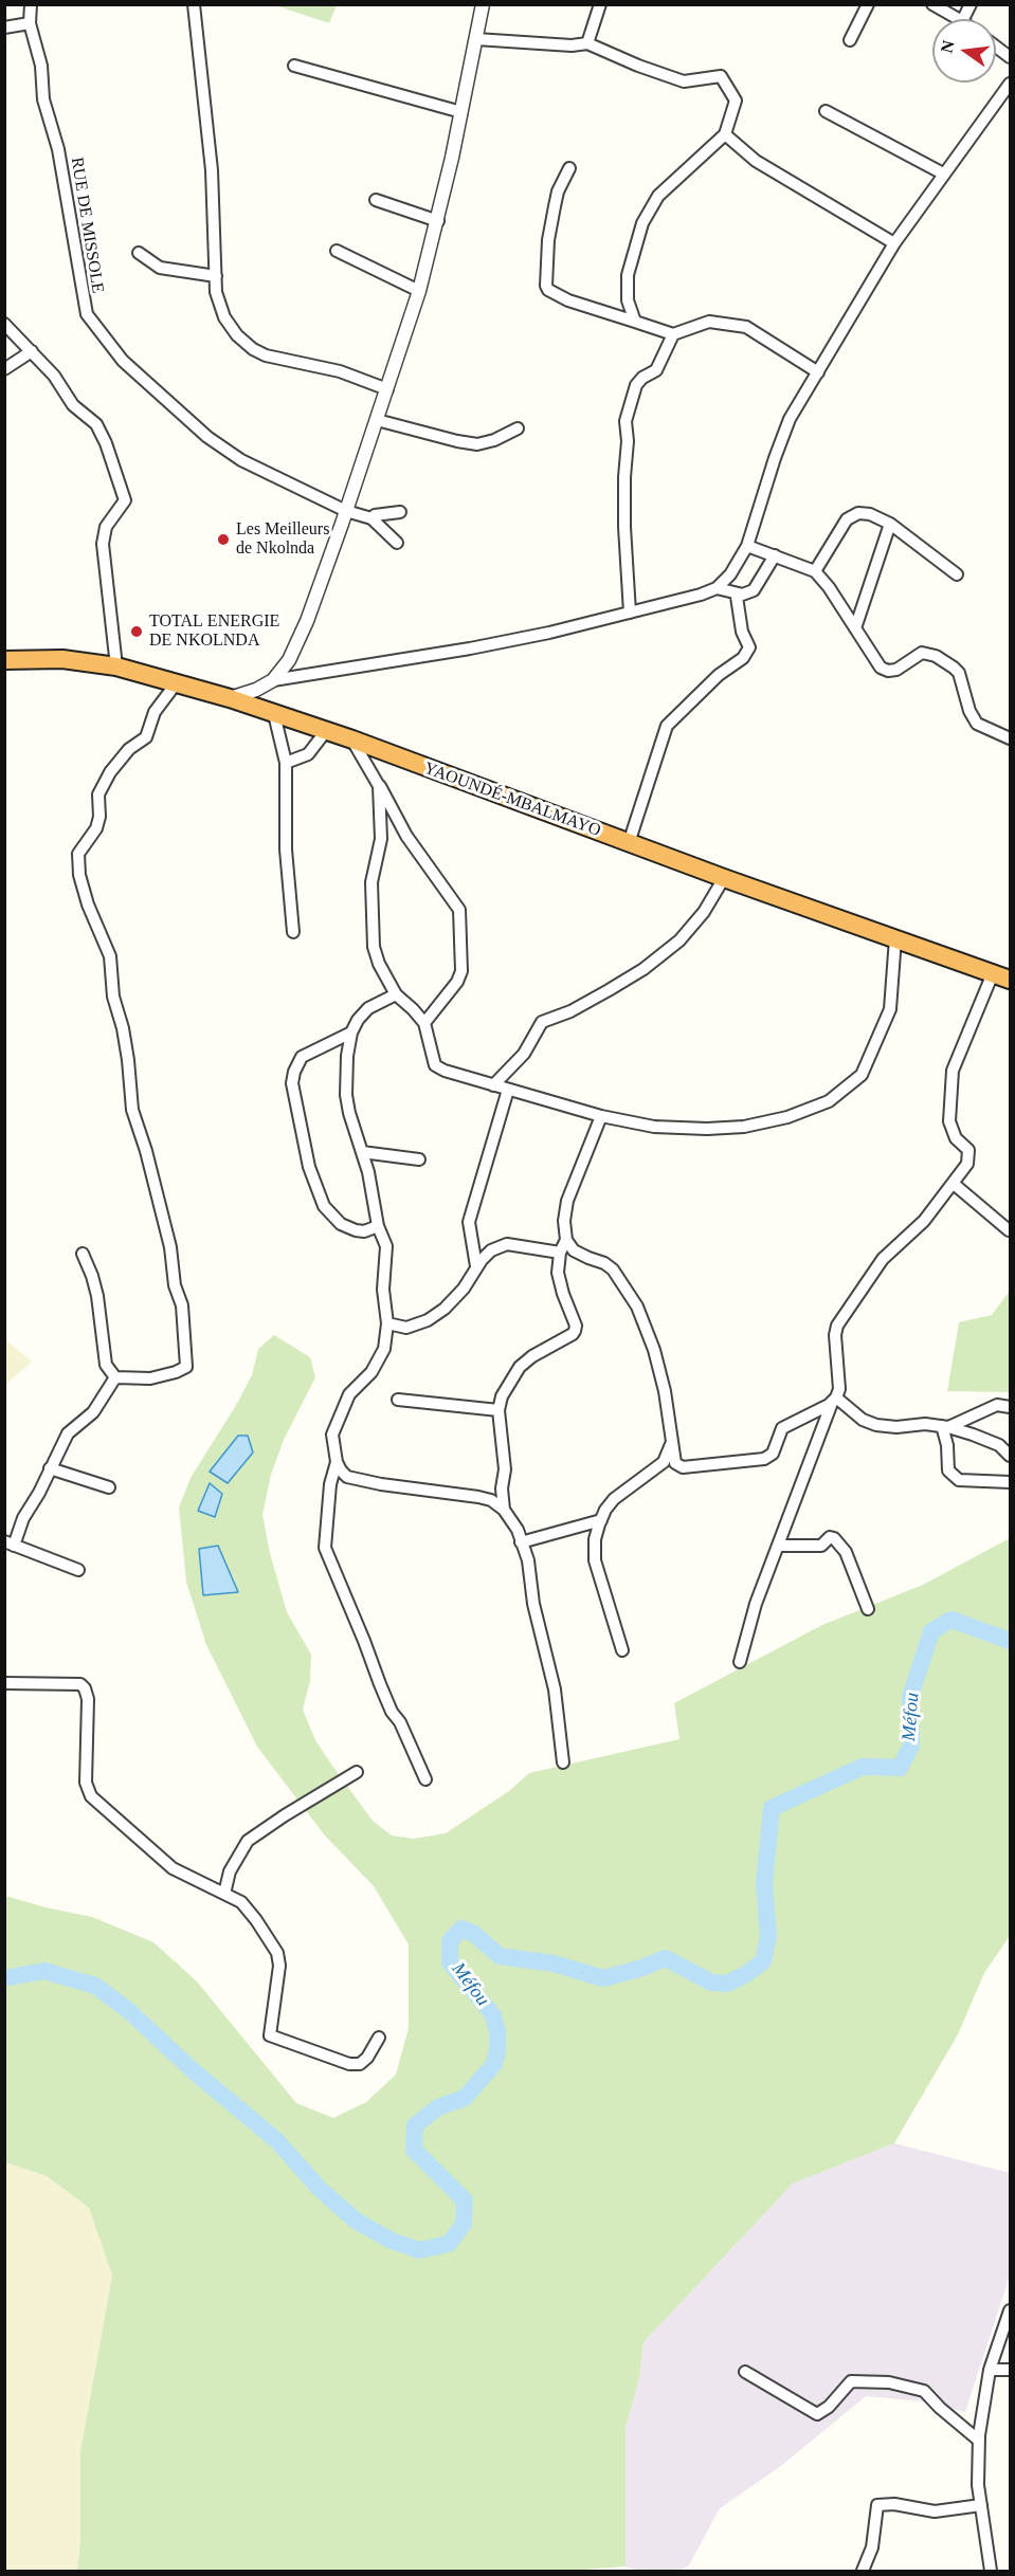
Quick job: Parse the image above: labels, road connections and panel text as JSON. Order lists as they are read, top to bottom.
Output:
{
  "streets": {
    "highway": ["YAOUNDÉ-MBALMAYO"],
    "street": ["RUE DE MISSOLE"]
  },
  "water": ["Méfou"],
  "places": ["Les Meilleurs de Nkolnda", "TOTAL ENERGIE DE NKOLNDA"],
  "north": "left"
}
